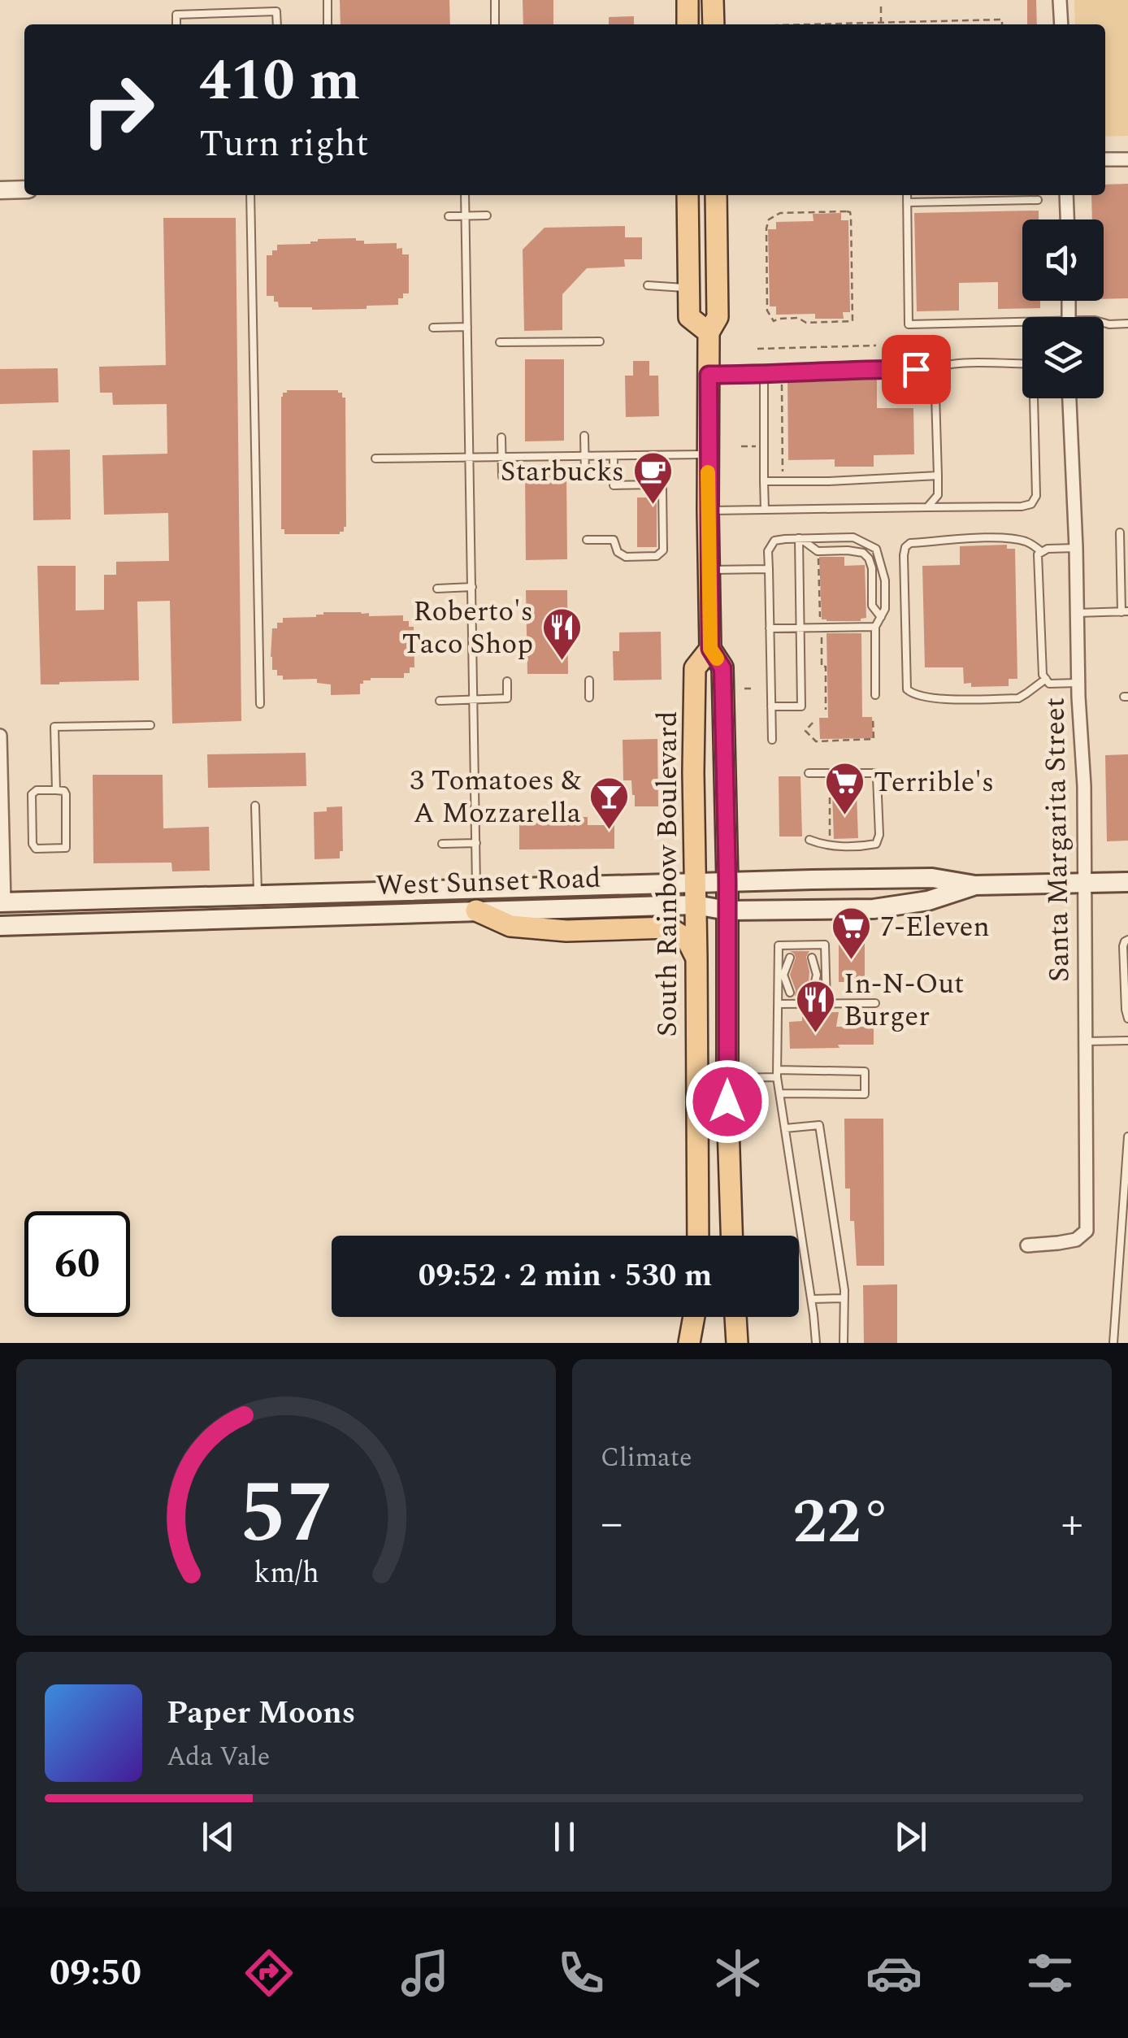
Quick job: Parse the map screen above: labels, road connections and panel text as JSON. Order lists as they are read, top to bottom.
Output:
{
  "streets": {
    "main road": ["South Rainbow Boulevard", "West Sunset Road"],
    "street": ["Santa Margarita Street"]
  },
  "crossings": [
    ["Santa Margarita Street", "West Sunset Road"],
    ["South Rainbow Boulevard", "West Sunset Road"]
  ],
  "places": {
    "cafe": ["Starbucks"],
    "restaurant": ["Roberto's Taco Shop", "In-N-Out Burger"],
    "supermarket": ["Terrible's", "7-Eleven"],
    "bar": ["3 Tomatoes & A Mozzarella"]
  },
  "page": {
    "turn": ["410 m", "Turn right"],
    "limit": "60",
    "trip": "09:52 · 2 min · 530 m",
    "tile": "Climate",
    "heat": ["−", "22°", "+"],
    "song": ["Paper Moons", "Ada Vale"],
    "tabs": "09:50",
    "gauge": ["57", "km/h"]
  }
}
